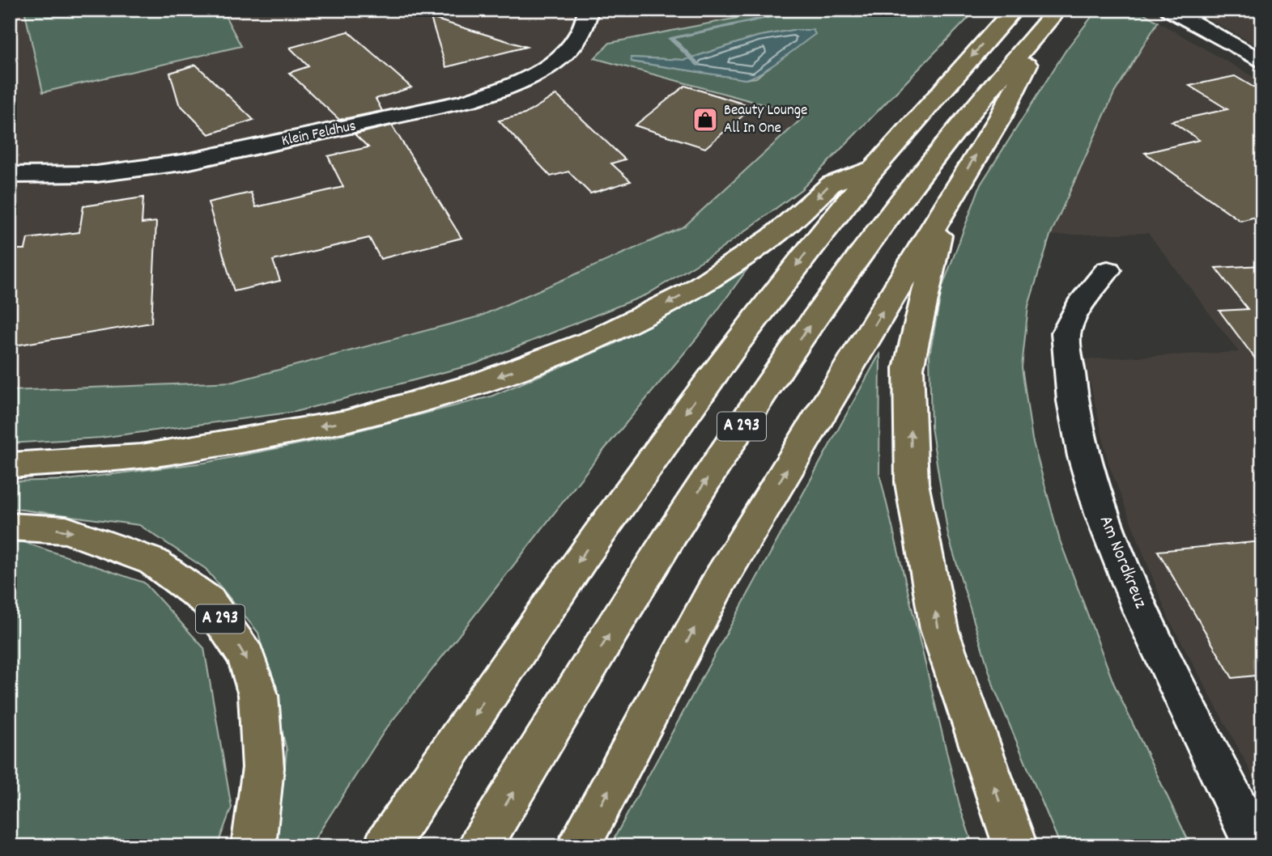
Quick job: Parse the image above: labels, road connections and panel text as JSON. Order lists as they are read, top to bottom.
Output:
{
  "streets": {
    "highway": ["A 293"],
    "street": ["Klein Feldhus", "Am Nordkreuz"]
  },
  "places": {
    "shop": ["Beauty Lounge All In One"]
  }
}
